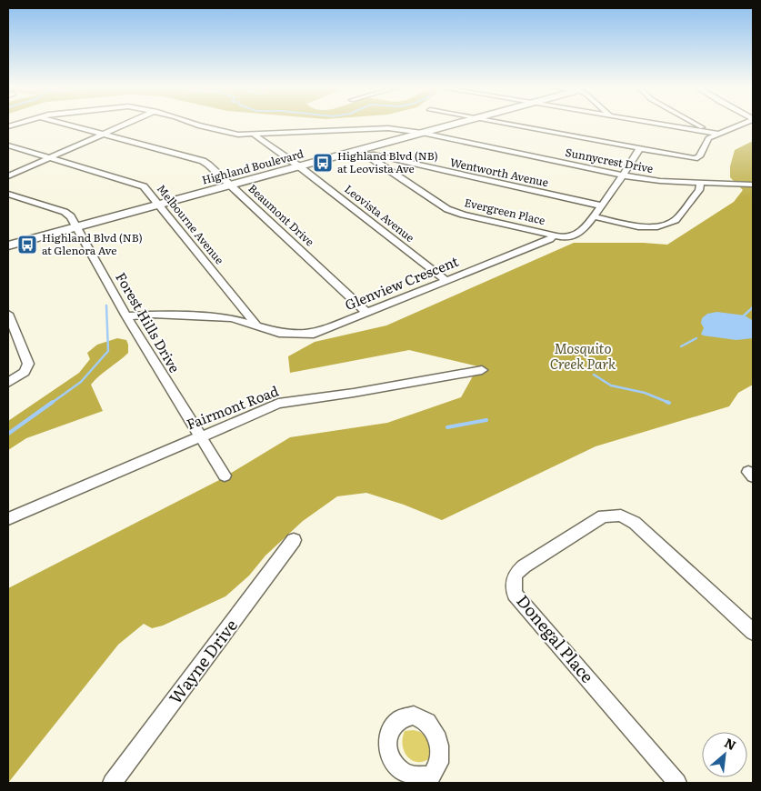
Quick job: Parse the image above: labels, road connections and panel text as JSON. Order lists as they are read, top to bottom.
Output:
{
  "streets": {
    "street": [
      "Sunnycrest Drive",
      "Highland Boulevard",
      "Wentworth Avenue",
      "Evergreen Place",
      "Leovista Avenue",
      "Beaumont Drive",
      "Melbourne Avenue",
      "Glenview Crescent",
      "Forest Hills Drive",
      "Fairmont Road",
      "Donegal Place",
      "Wayne Drive"
    ]
  },
  "crossings": [
    ["Sunnycrest Drive", "Highland Boulevard"],
    ["Sunnycrest Drive", "Leovista Avenue"],
    ["Sunnycrest Drive", "Glenview Crescent"],
    ["Highland Boulevard", "Wentworth Avenue"],
    ["Highland Boulevard", "Evergreen Place"],
    ["Highland Boulevard", "Leovista Avenue"],
    ["Highland Boulevard", "Beaumont Drive"],
    ["Highland Boulevard", "Melbourne Avenue"],
    ["Highland Boulevard", "Forest Hills Drive"],
    ["Wentworth Avenue", "Evergreen Place"],
    ["Wentworth Avenue", "Glenview Crescent"],
    ["Evergreen Place", "Glenview Crescent"],
    ["Leovista Avenue", "Glenview Crescent"],
    ["Beaumont Drive", "Glenview Crescent"],
    ["Melbourne Avenue", "Glenview Crescent"],
    ["Glenview Crescent", "Forest Hills Drive"],
    ["Forest Hills Drive", "Fairmont Road"]
  ],
  "parks": ["Mosquito Creek Park"],
  "places": {
    "bus stop": ["Highland Blvd (NB) at Leovista Ave", "Highland Blvd (NB) at Glenora Ave"]
  },
  "north": "top right"
}
